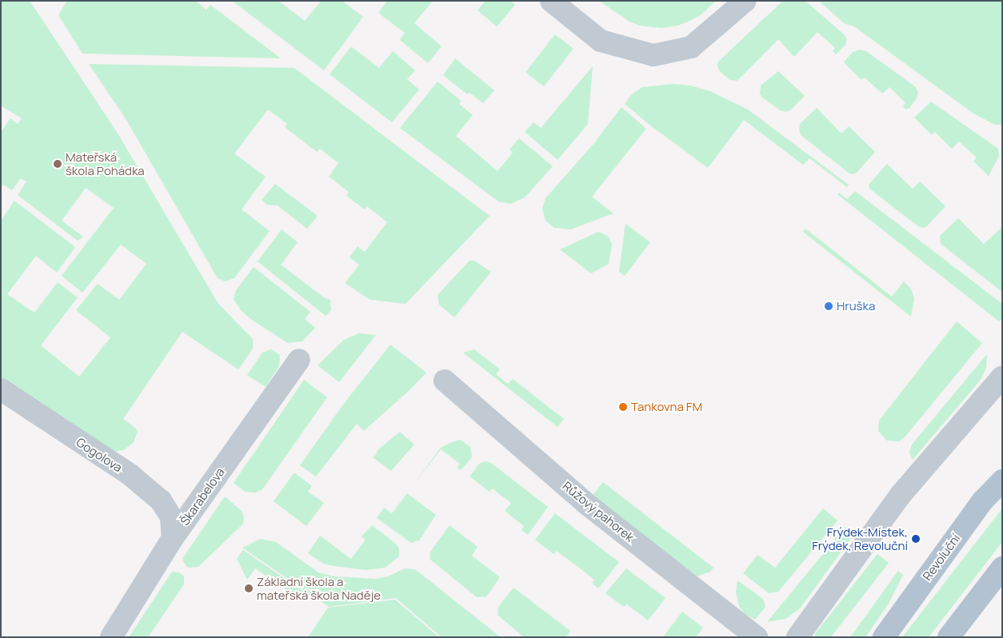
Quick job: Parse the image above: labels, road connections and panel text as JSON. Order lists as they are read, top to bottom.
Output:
{
  "streets": {
    "main road": ["Revoluční"],
    "street": ["Gogolova", "Škarabelova", "Růžový pahorek"]
  },
  "crossings": [
    ["Gogolova", "Škarabelova"]
  ],
  "places": [
    "Mateřská škola Pohádka",
    "Hruška",
    "Tankovna FM",
    "Frýdek-Místek, Frýdek, Revoluční",
    "Základní škola a mateřská škola Naděje"
  ]
}
